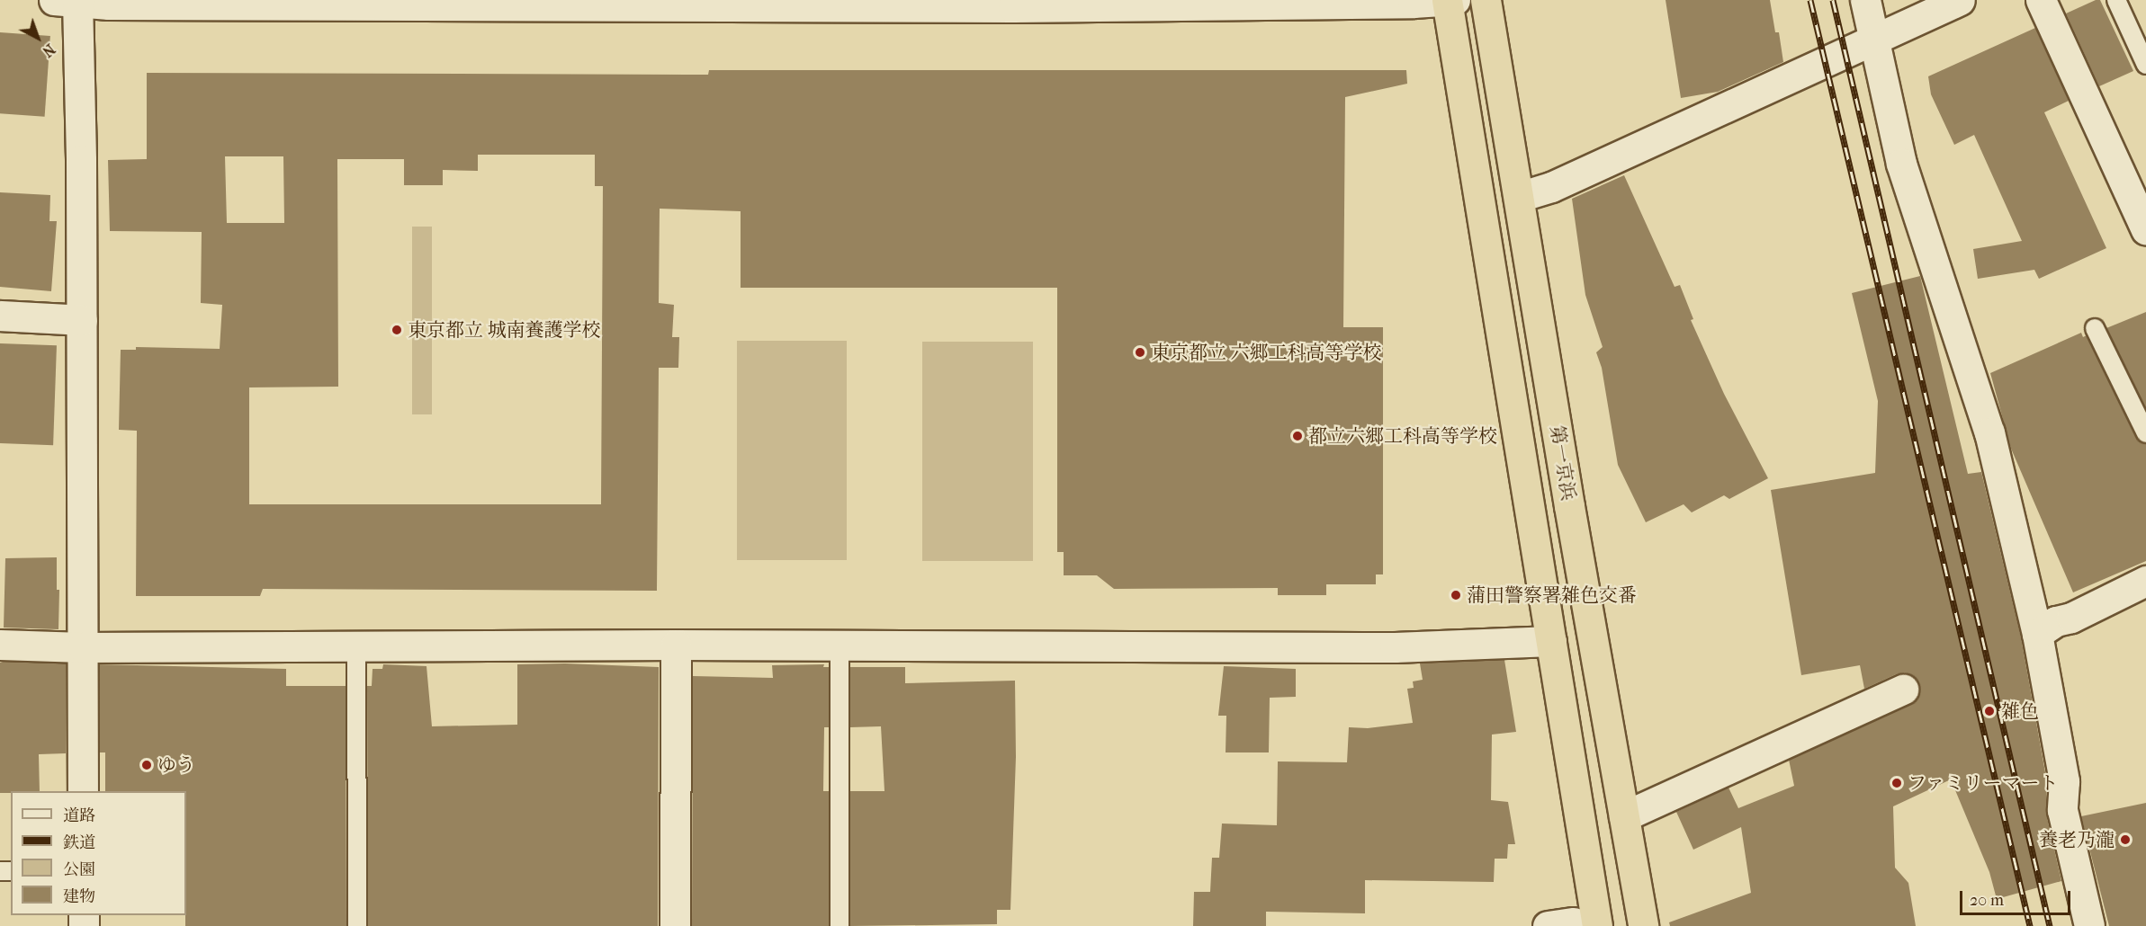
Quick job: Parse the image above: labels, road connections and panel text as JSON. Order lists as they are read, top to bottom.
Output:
{
  "streets": {
    "highway": ["第一京浜"]
  },
  "places": [
    "東京都立 城南養護学校",
    "東京都立 六郷工科高等学校",
    "都立六郷工科高等学校",
    "蒲田警察署雑色交番",
    "雑色",
    "ゆう",
    "ファミリーマート",
    "養老乃瀧"
  ],
  "legend": [
    "道路",
    "鉄道",
    "公園",
    "建物"
  ],
  "scale_bar": "20 m",
  "north": "bottom right"
}
